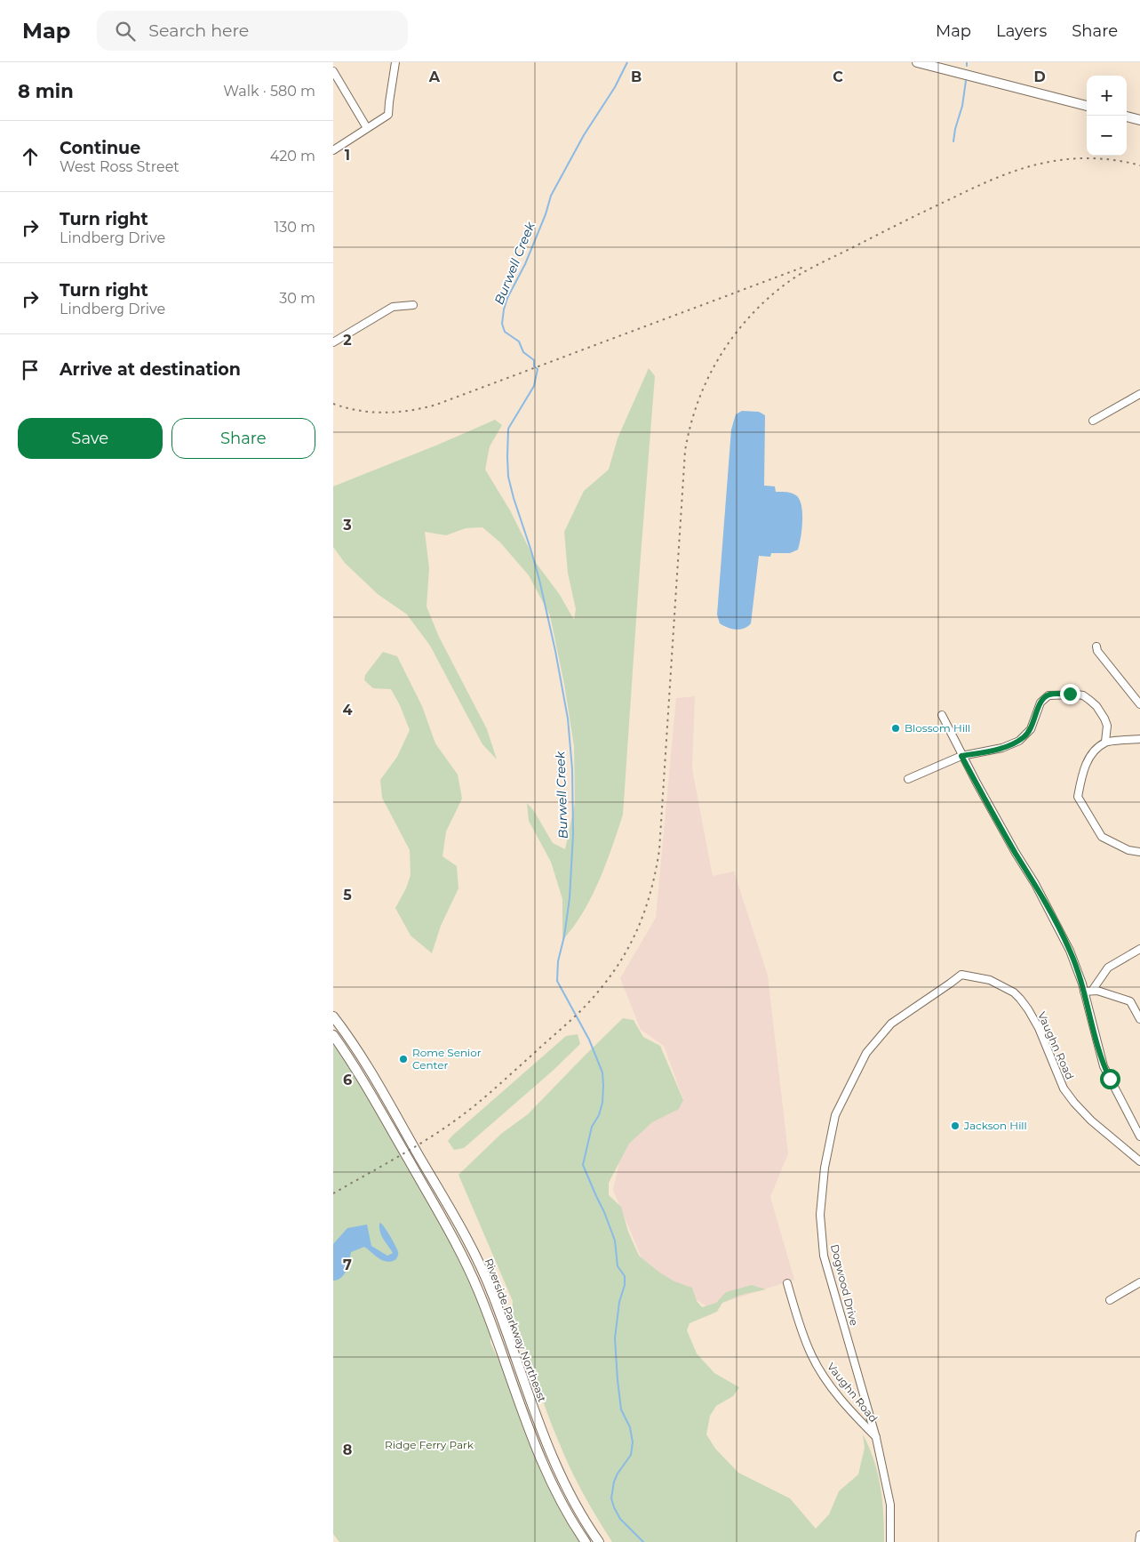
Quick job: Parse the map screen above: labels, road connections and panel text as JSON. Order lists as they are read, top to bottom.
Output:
{
  "streets": {
    "main road": ["Riverside Parkway Northeast"],
    "street": ["Vaughn Road", "Dogwood Drive"]
  },
  "crossings": [
    ["Vaughn Road", "Dogwood Drive"]
  ],
  "water": ["Burwell Creek"],
  "parks": ["Ridge Ferry Park"],
  "places": ["Blossom Hill", "Rome Senior Center", "Jackson Hill"],
  "page": {
    "header": "Map",
    "search": "Search here",
    "nav": ["Map", "Layers", "Share"],
    "heading": ["8 min", "Walk · 580 m"],
    "map_buttons": ["+", "−"],
    "list": [
      ["Continue", "West Ross Street", "420 m"],
      ["Turn right", "Lindberg Drive", "130 m"],
      ["Turn right", "Lindberg Drive", "30 m"],
      "Arrive at destination"
    ],
    "buttons": ["Save", "Share"]
  },
  "grid": {
    "columns": [
      "A",
      "B",
      "C",
      "D"
    ],
    "rows": [
      "1",
      "2",
      "3",
      "4",
      "5",
      "6",
      "7",
      "8"
    ]
  }
}
